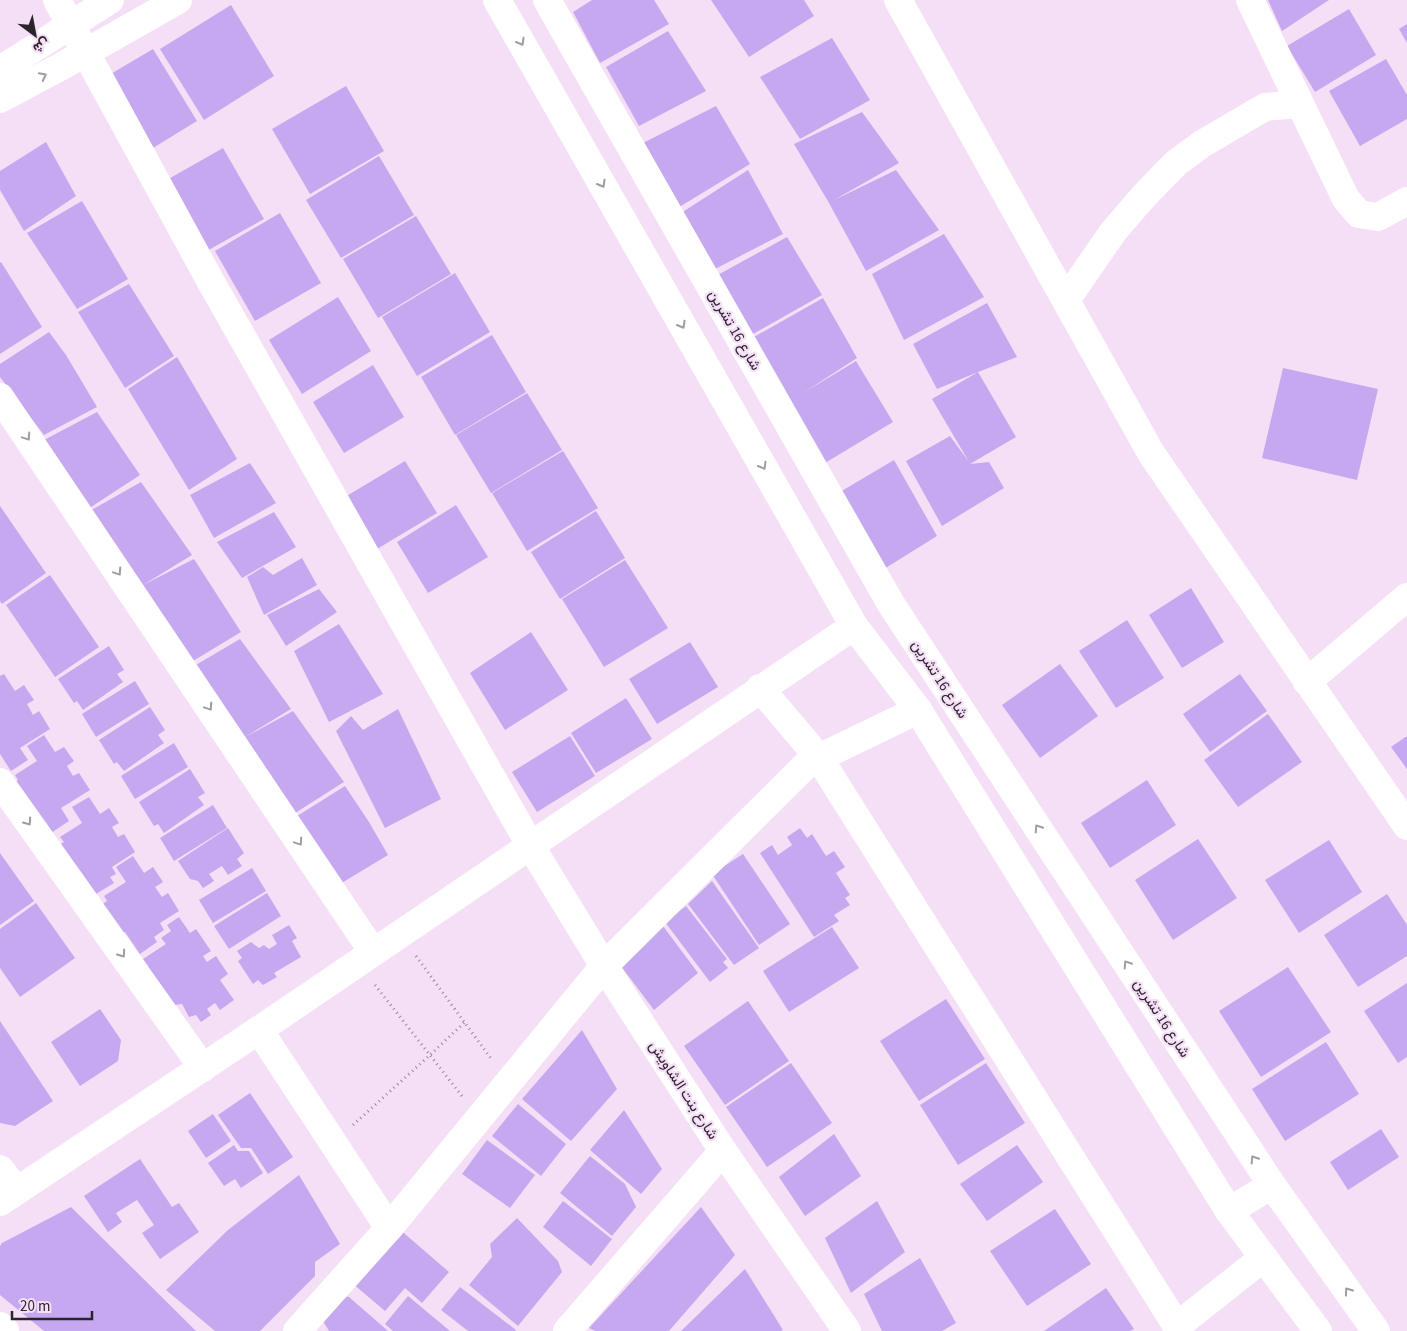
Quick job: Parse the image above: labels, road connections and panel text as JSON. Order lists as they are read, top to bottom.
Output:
{
  "streets": {
    "street": ["شارع 16 تشرين", "شارع بنت الشاويش"]
  },
  "scale_bar": "20 m",
  "north": "bottom right"
}
